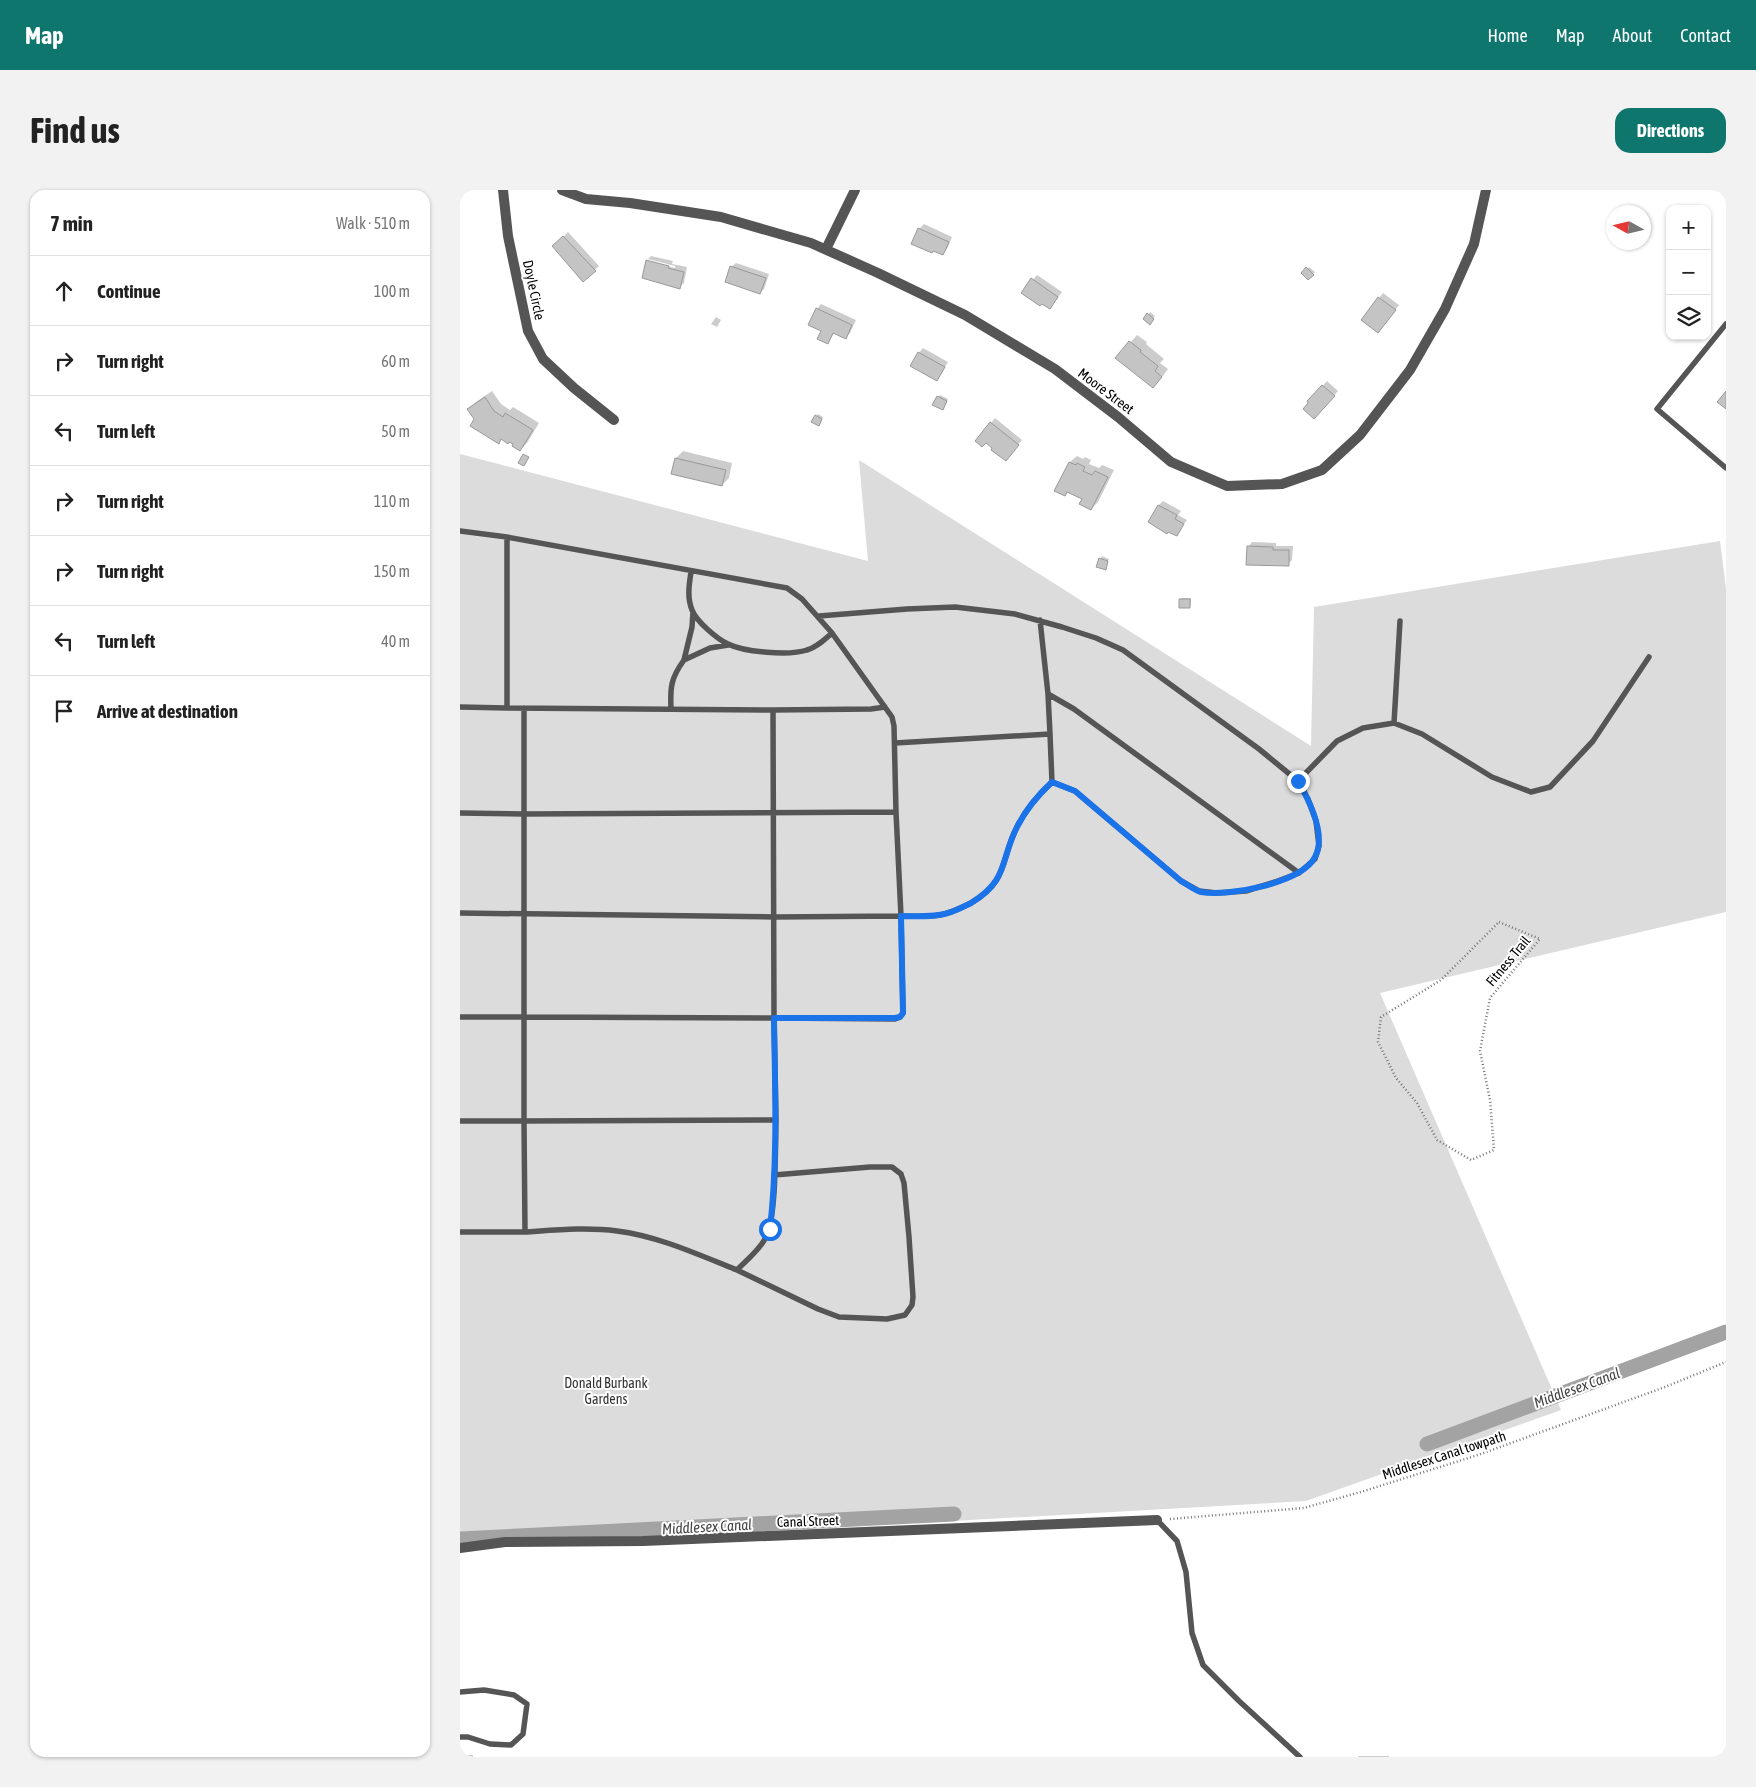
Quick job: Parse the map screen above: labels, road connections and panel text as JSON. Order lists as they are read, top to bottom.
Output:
{
  "streets": {
    "street": ["Doyle Circle", "Moore Street", "Canal Street"],
    "path": ["Fitness Trail", "Middlesex Canal towpath"]
  },
  "crossings": [
    ["Middlesex Canal towpath", "Canal Street"]
  ],
  "water": ["Middlesex Canal"],
  "parks": ["Donald Burbank Gardens"],
  "north": "left",
  "page": {
    "header": "Map",
    "nav": [
      "Home",
      "Map",
      "About",
      "Contact"
    ],
    "buttons": "Directions",
    "title": "Find us",
    "heading": ["7 min", "Walk · 510 m"],
    "map_buttons": ["+", "−"],
    "list": [
      ["Continue", "100 m"],
      ["Turn right", "60 m"],
      ["Turn left", "50 m"],
      ["Turn right", "110 m"],
      ["Turn right", "150 m"],
      ["Turn left", "40 m"],
      "Arrive at destination"
    ]
  }
}
